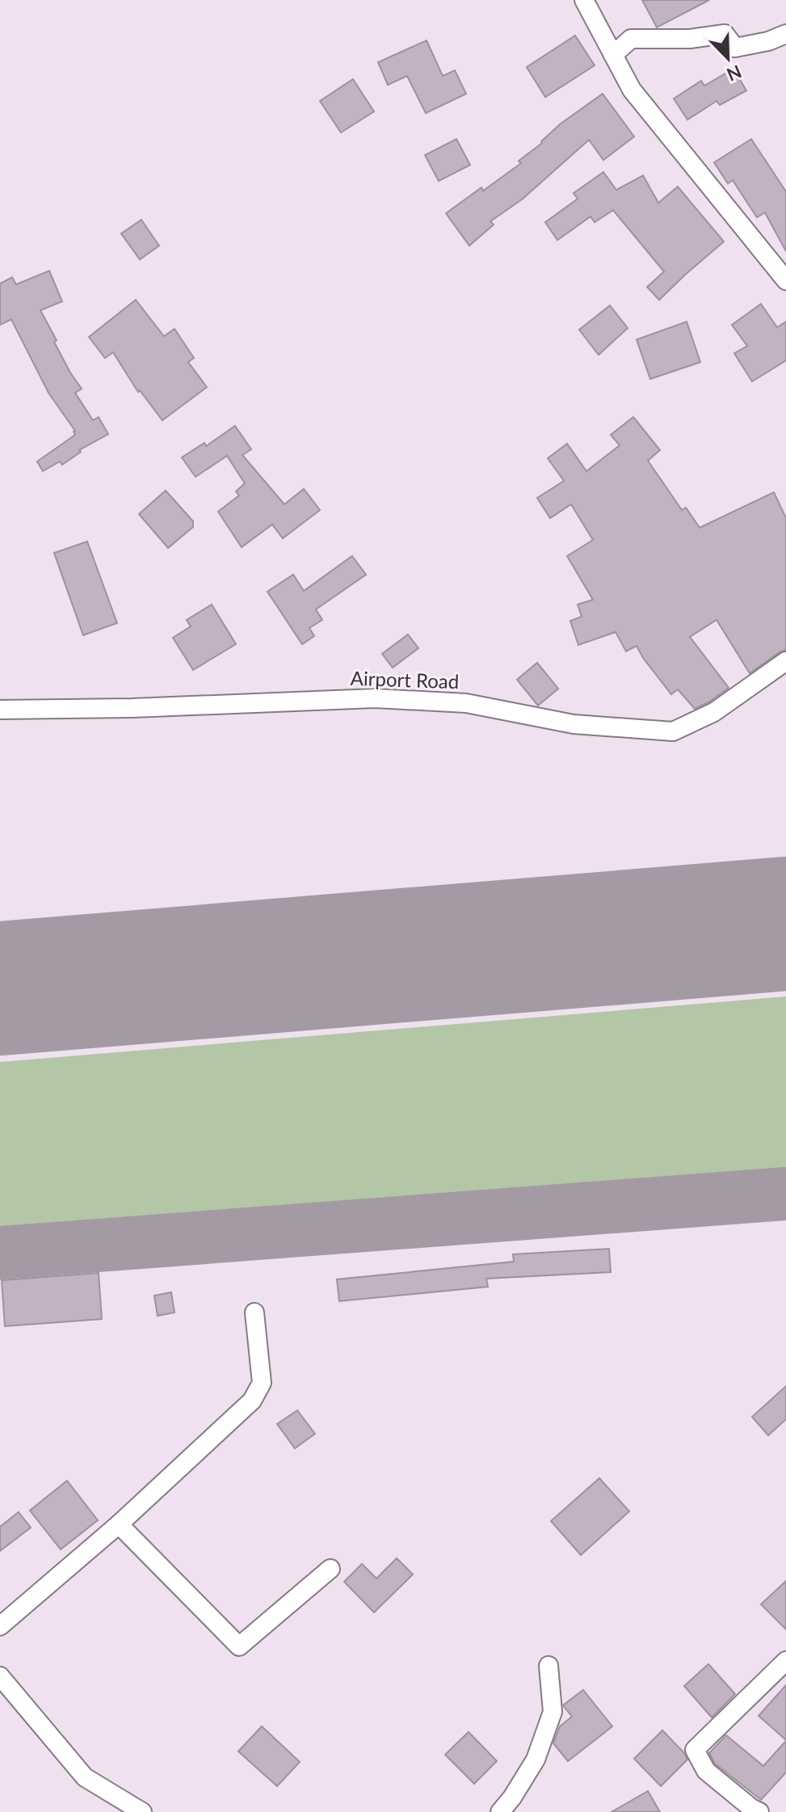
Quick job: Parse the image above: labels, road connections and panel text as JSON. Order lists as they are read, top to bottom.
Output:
{
  "streets": {
    "street": ["Airport Road"]
  },
  "north": "bottom right"
}
